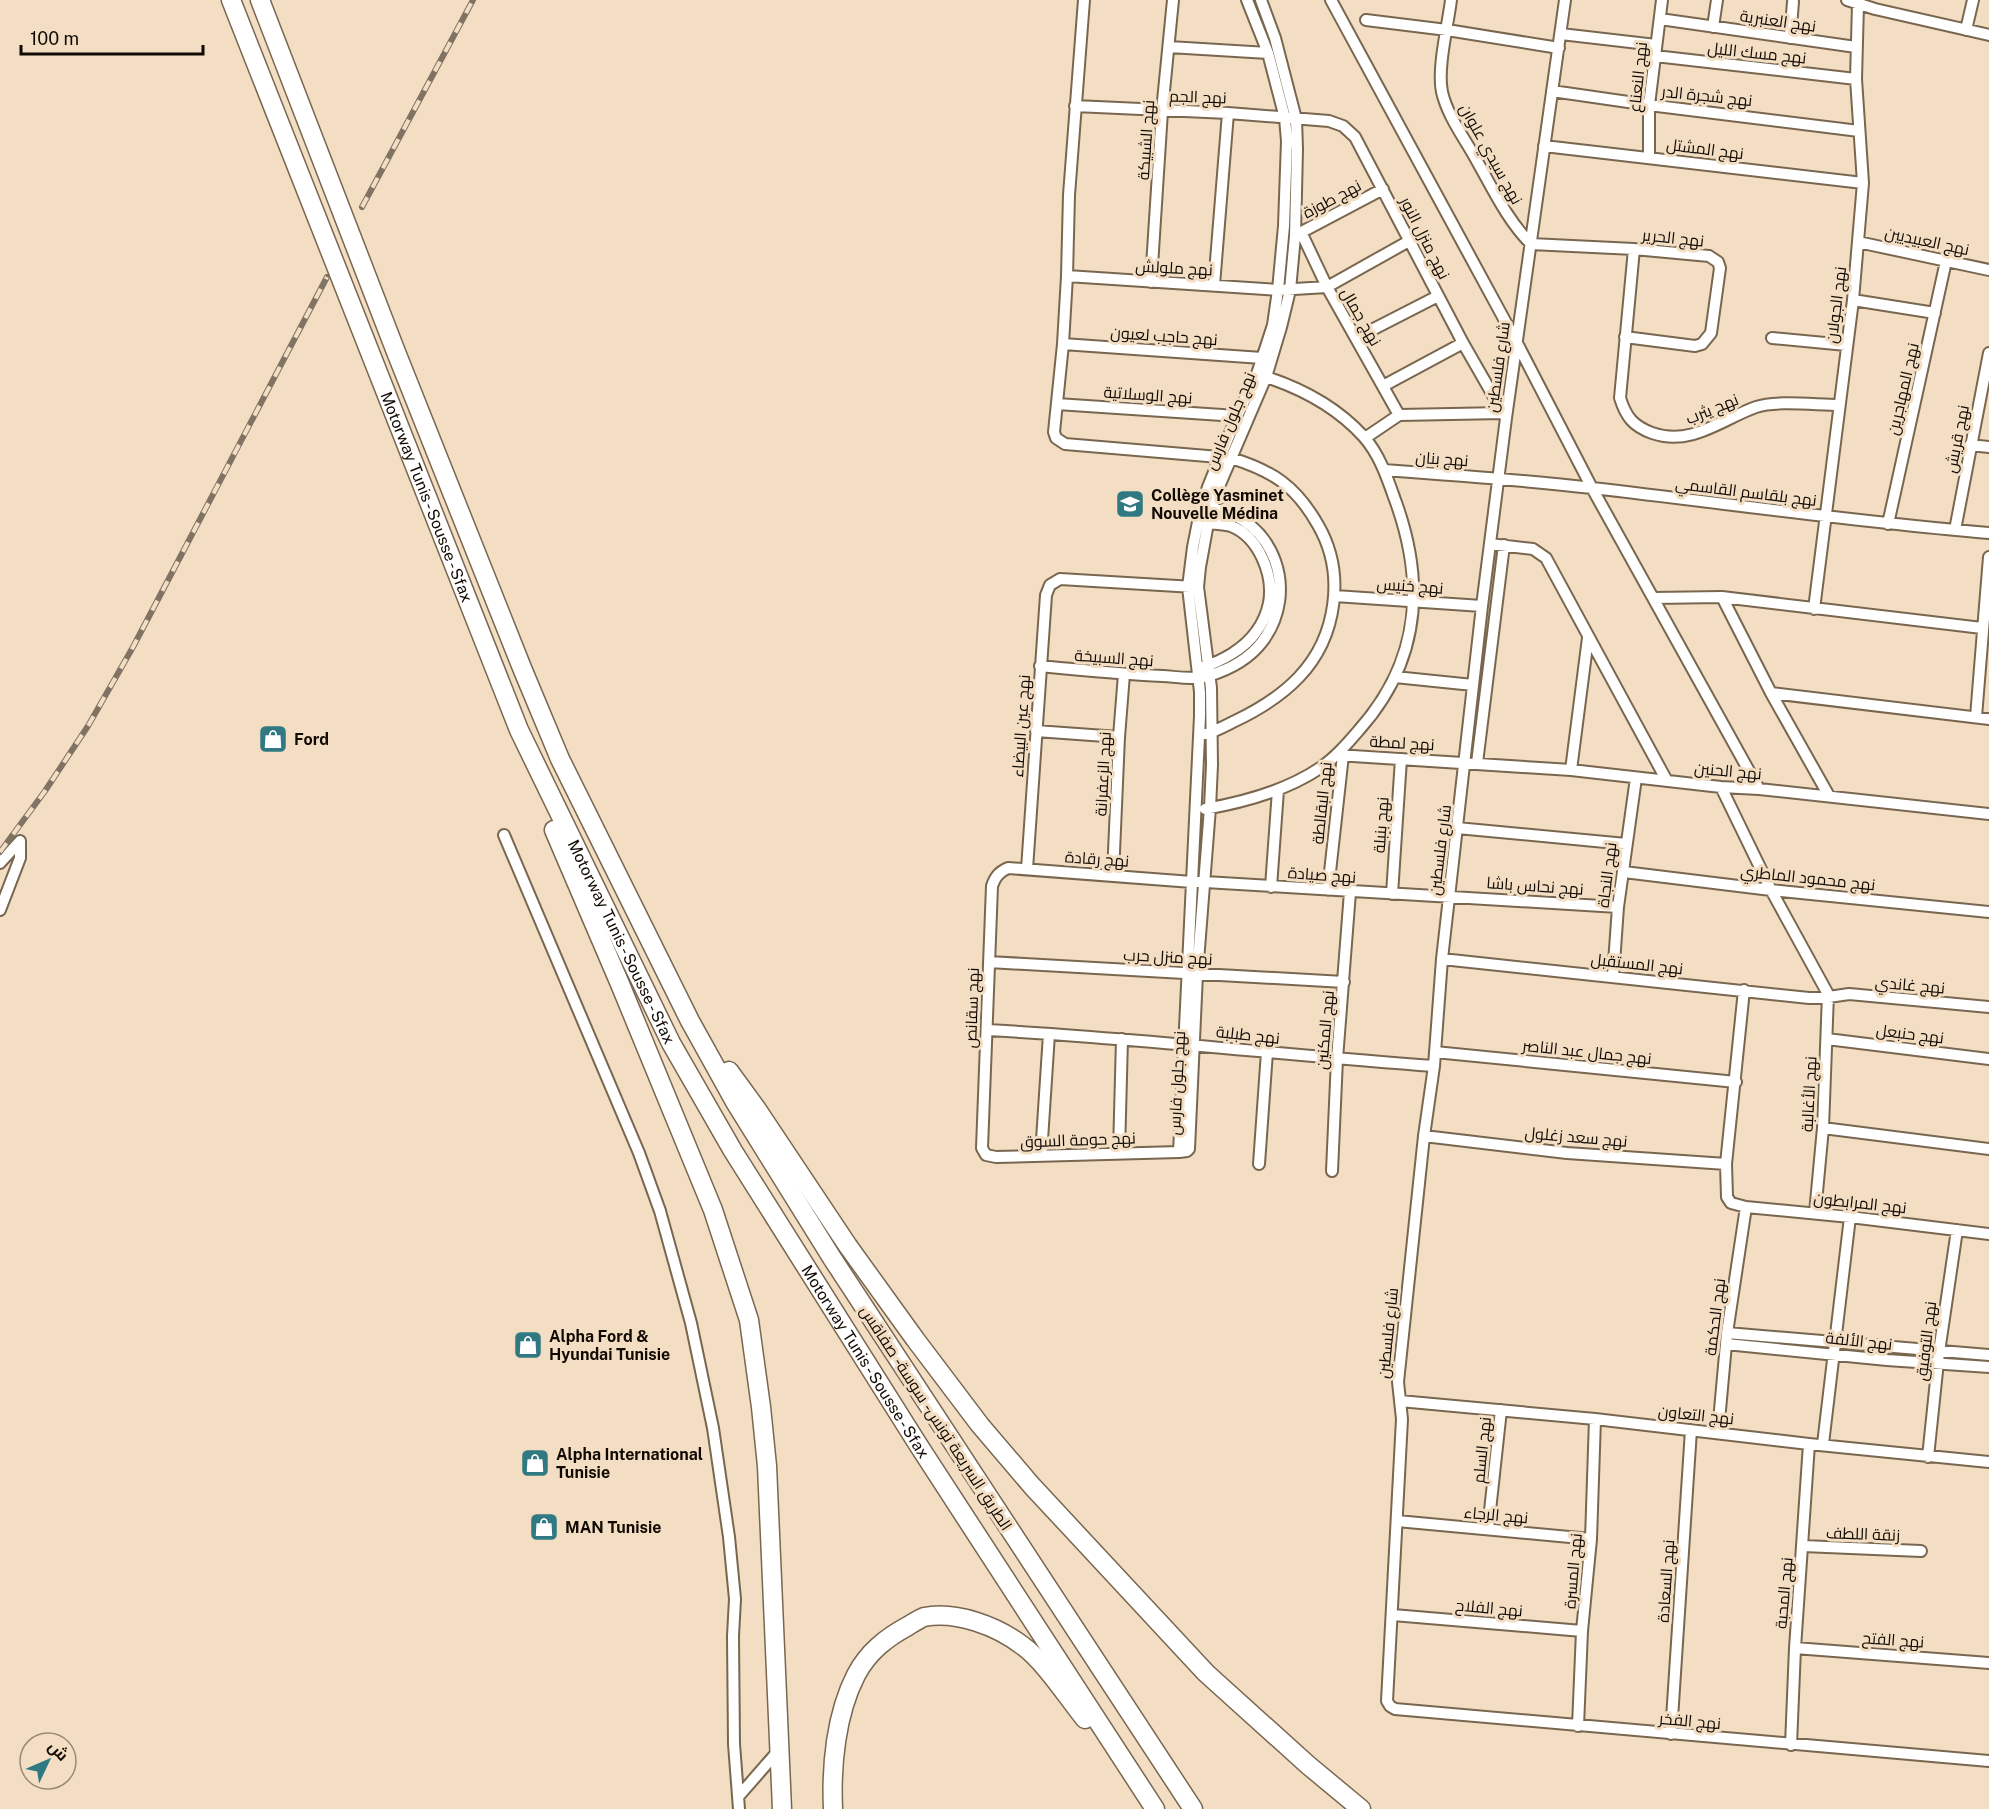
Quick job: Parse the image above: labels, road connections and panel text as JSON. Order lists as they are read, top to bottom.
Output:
{
  "streets": {
    "highway": ["Motorway Tunis - Sousse - Sfax", "الطريق السريعة تونس - سوسة - صفاقس"],
    "street": [
      "نهج العنبرية",
      "نهج مسك الليل",
      "نهج النعناع",
      "نهج شجرة الدر",
      "نهج الجم",
      "نهج الشبيكة",
      "نهج المشتل",
      "نهج سيدي علوان",
      "نهج طوزة",
      "نهج منزل النور",
      "نهج الحرير",
      "نهج العبيديين",
      "نهج ملولش",
      "نهج الجولان",
      "نهج جمال",
      "نهج حاجب لعيون",
      "شارع فلسطين",
      "نهج المهاجرين",
      "نهج الوسلاتية",
      "نهج يثرب",
      "نهج جلول فارس",
      "نهج قريش",
      "نهج بنان",
      "نهج بلقاسم القاسمي",
      "نهج خنيس",
      "نهج السبيخة",
      "نهج عين البيضاء",
      "نهج لمطة",
      "نهج الحنين",
      "نهج الزعفرانة",
      "نهج البقالطة",
      "نهج بنبلة",
      "نهج رقادة",
      "نهج صيادة",
      "نهج النجاة",
      "نهج محمود الماطري",
      "نهج نحاس باشا",
      "نهج منزل حرب",
      "نهج المستقبل",
      "نهج غاندي",
      "نهج سقانص",
      "نهج المكنين",
      "نهج حنبعل",
      "نهج طبلبة",
      "نهج جمال عبد الناصر",
      "نهج الأغالبة",
      "نهج سعد زغلول",
      "نهج حومة السوق",
      "نهج المرابطون",
      "نهج الحكمة",
      "نهج الألفة",
      "نهج التوفيق",
      "نهج التعاون",
      "نهج السلم",
      "نهج الرجاء",
      "زنقة اللطف",
      "نهج المسرة",
      "نهج السعادة",
      "نهج المحبة",
      "نهج الفلاح",
      "نهج الفتح",
      "نهج الفخر"
    ]
  },
  "crossings": [
    ["نهج العنبرية", "نهج النعناع"],
    ["نهج العنبرية", "نهج الجولان"],
    ["نهج مسك الليل", "نهج النعناع"],
    ["نهج مسك الليل", "نهج الجولان"],
    ["نهج النعناع", "نهج شجرة الدر"],
    ["نهج النعناع", "نهج المشتل"],
    ["نهج شجرة الدر", "نهج الجولان"],
    ["نهج شجرة الدر", "شارع فلسطين"],
    ["نهج الجم", "نهج الشبيكة"],
    ["نهج الجم", "نهج منزل النور"],
    ["نهج الجم", "نهج جلول فارس"],
    ["نهج الشبيكة", "نهج ملولش"],
    ["نهج المشتل", "نهج الجولان"],
    ["نهج المشتل", "شارع فلسطين"],
    ["نهج سيدي علوان", "نهج الحرير"],
    ["نهج سيدي علوان", "شارع فلسطين"],
    ["نهج طوزة", "نهج منزل النور"],
    ["نهج طوزة", "نهج جمال"],
    ["نهج طوزة", "نهج جلول فارس"],
    ["نهج منزل النور", "شارع فلسطين"],
    ["نهج منزل النور", "نهج جلول فارس"],
    ["نهج الحرير", "شارع فلسطين"],
    ["نهج الحرير", "نهج يثرب"],
    ["نهج العبيديين", "نهج الجولان"],
    ["نهج العبيديين", "نهج المهاجرين"],
    ["نهج ملولش", "نهج جمال"],
    ["نهج ملولش", "نهج جلول فارس"],
    ["نهج الجولان", "نهج يثرب"],
    ["نهج الجولان", "نهج بلقاسم القاسمي"],
    ["نهج جمال", "نهج جلول فارس"],
    ["نهج حاجب لعيون", "نهج جلول فارس"],
    ["شارع فلسطين", "نهج بنان"],
    ["شارع فلسطين", "نهج بلقاسم القاسمي"],
    ["شارع فلسطين", "نهج خنيس"],
    ["شارع فلسطين", "نهج لمطة"],
    ["شارع فلسطين", "نهج الحنين"],
    ["شارع فلسطين", "نهج صيادة"],
    ["شارع فلسطين", "نهج نحاس باشا"],
    ["شارع فلسطين", "نهج المستقبل"],
    ["شارع فلسطين", "نهج طبلبة"],
    ["شارع فلسطين", "نهج جمال عبد الناصر"],
    ["شارع فلسطين", "نهج سعد زغلول"],
    ["شارع فلسطين", "نهج التعاون"],
    ["شارع فلسطين", "نهج الرجاء"],
    ["شارع فلسطين", "نهج الفلاح"],
    ["شارع فلسطين", "نهج الفخر"],
    ["نهج المهاجرين", "نهج بلقاسم القاسمي"],
    ["نهج الوسلاتية", "نهج جلول فارس"],
    ["نهج جلول فارس", "نهج السبيخة"],
    ["نهج جلول فارس", "نهج عين البيضاء"],
    ["نهج جلول فارس", "نهج رقادة"],
    ["نهج جلول فارس", "نهج صيادة"],
    ["نهج جلول فارس", "نهج منزل حرب"],
    ["نهج جلول فارس", "نهج طبلبة"],
    ["نهج جلول فارس", "نهج حومة السوق"],
    ["نهج قريش", "نهج بلقاسم القاسمي"],
    ["نهج بنان", "نهج بلقاسم القاسمي"],
    ["Motorway Tunis - Sousse - Sfax", "الطريق السريعة تونس - سوسة - صفاقس"],
    ["نهج السبيخة", "نهج عين البيضاء"],
    ["نهج السبيخة", "نهج الزعفرانة"],
    ["نهج عين البيضاء", "نهج رقادة"],
    ["نهج لمطة", "نهج الحنين"],
    ["نهج لمطة", "نهج البقالطة"],
    ["نهج لمطة", "نهج بنبلة"],
    ["نهج الحنين", "نهج النجاة"],
    ["نهج الحنين", "نهج الأغالبة"],
    ["نهج الزعفرانة", "نهج رقادة"],
    ["نهج البقالطة", "نهج صيادة"],
    ["نهج بنبلة", "نهج صيادة"],
    ["نهج رقادة", "نهج صيادة"],
    ["نهج رقادة", "نهج سقانص"],
    ["نهج صيادة", "نهج نحاس باشا"],
    ["نهج صيادة", "نهج المكنين"],
    ["نهج النجاة", "نهج محمود الماطري"],
    ["نهج النجاة", "نهج نحاس باشا"],
    ["نهج النجاة", "نهج المستقبل"],
    ["نهج محمود الماطري", "نهج الأغالبة"],
    ["نهج منزل حرب", "نهج سقانص"],
    ["نهج منزل حرب", "نهج المكنين"],
    ["نهج المستقبل", "نهج غاندي"],
    ["نهج المستقبل", "نهج الأغالبة"],
    ["نهج غاندي", "نهج الأغالبة"],
    ["نهج سقانص", "نهج طبلبة"],
    ["نهج سقانص", "نهج حومة السوق"],
    ["نهج المكنين", "نهج طبلبة"],
    ["نهج حنبعل", "نهج الأغالبة"],
    ["نهج الأغالبة", "نهج المرابطون"],
    ["نهج سعد زغلول", "نهج المرابطون"],
    ["نهج المرابطون", "نهج الحكمة"],
    ["نهج المرابطون", "نهج التوفيق"],
    ["نهج الحكمة", "نهج الألفة"],
    ["نهج الحكمة", "نهج التعاون"],
    ["نهج الألفة", "نهج التوفيق"],
    ["نهج التوفيق", "نهج التعاون"],
    ["نهج التعاون", "نهج السلم"],
    ["نهج التعاون", "نهج المسرة"],
    ["نهج التعاون", "نهج السعادة"],
    ["نهج التعاون", "نهج المحبة"],
    ["نهج السلم", "نهج الرجاء"],
    ["نهج الرجاء", "نهج المسرة"],
    ["زنقة اللطف", "نهج المحبة"],
    ["نهج المسرة", "نهج الفلاح"],
    ["نهج المسرة", "نهج الفخر"],
    ["نهج السعادة", "نهج الفخر"],
    ["نهج المحبة", "نهج الفتح"],
    ["نهج المحبة", "نهج الفخر"]
  ],
  "places": {
    "school or university": ["Collège Yasminet Nouvelle Médina"],
    "shop": [
      "Ford",
      "Alpha Ford & Hyundai Tunisie",
      "Alpha International Tunisie",
      "MAN Tunisie"
    ]
  },
  "scale_bar": "100 m",
  "north": "top right"
}
